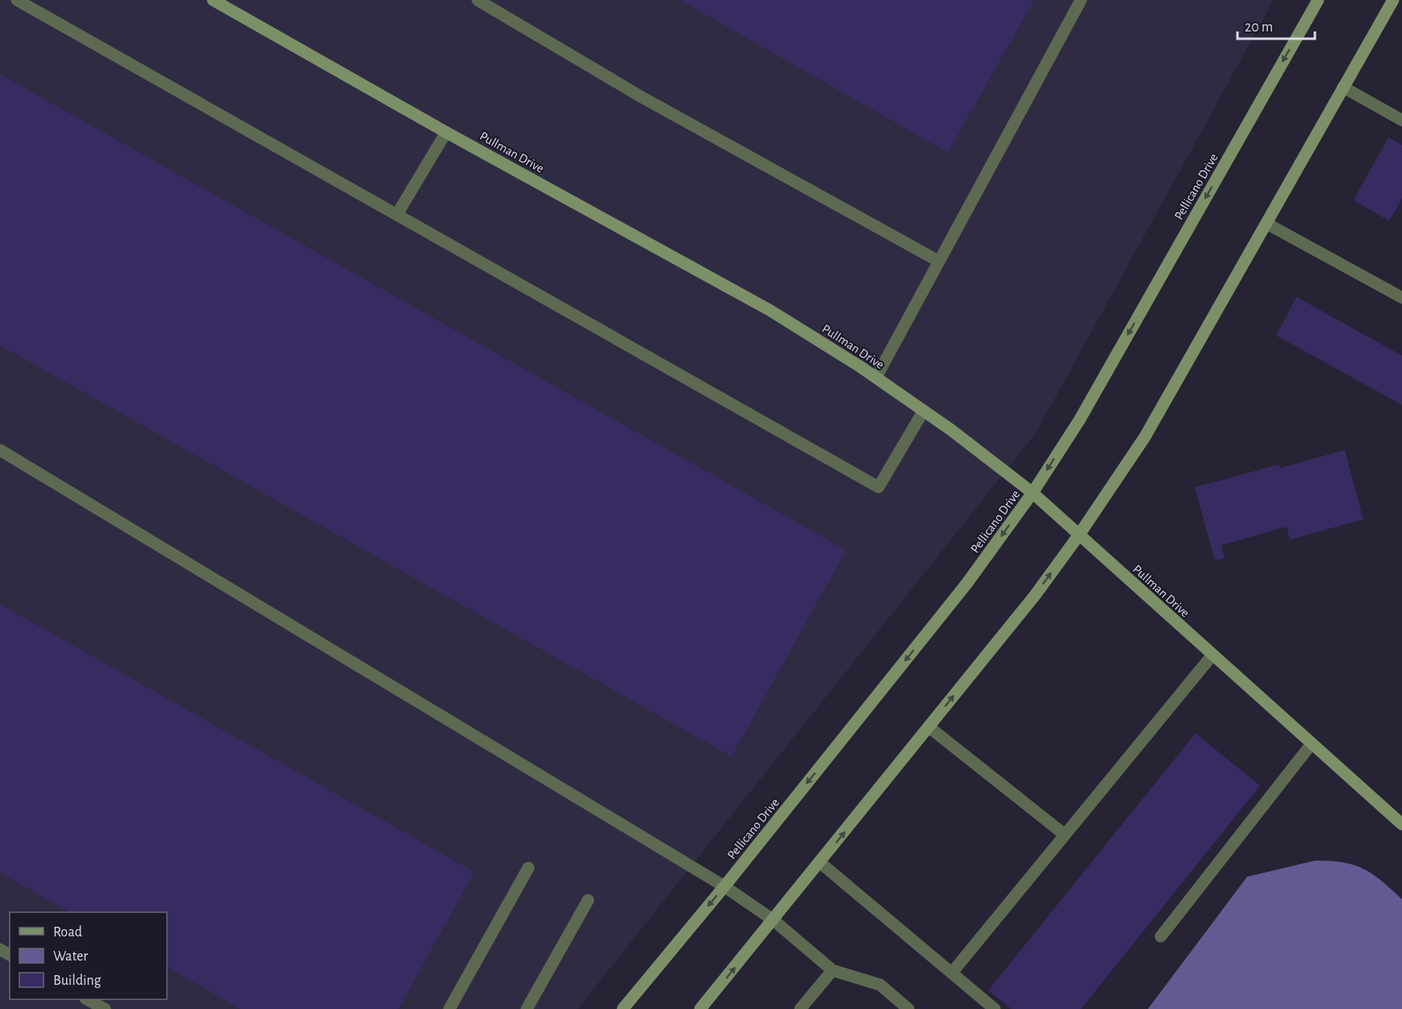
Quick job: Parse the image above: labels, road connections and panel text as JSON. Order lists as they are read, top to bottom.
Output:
{
  "streets": {
    "main road": ["Pullman Drive", "Pellicano Drive"]
  },
  "crossings": [
    ["Pullman Drive", "Pellicano Drive"]
  ],
  "legend": ["Road", "Water", "Building"],
  "scale_bar": "20 m"
}
